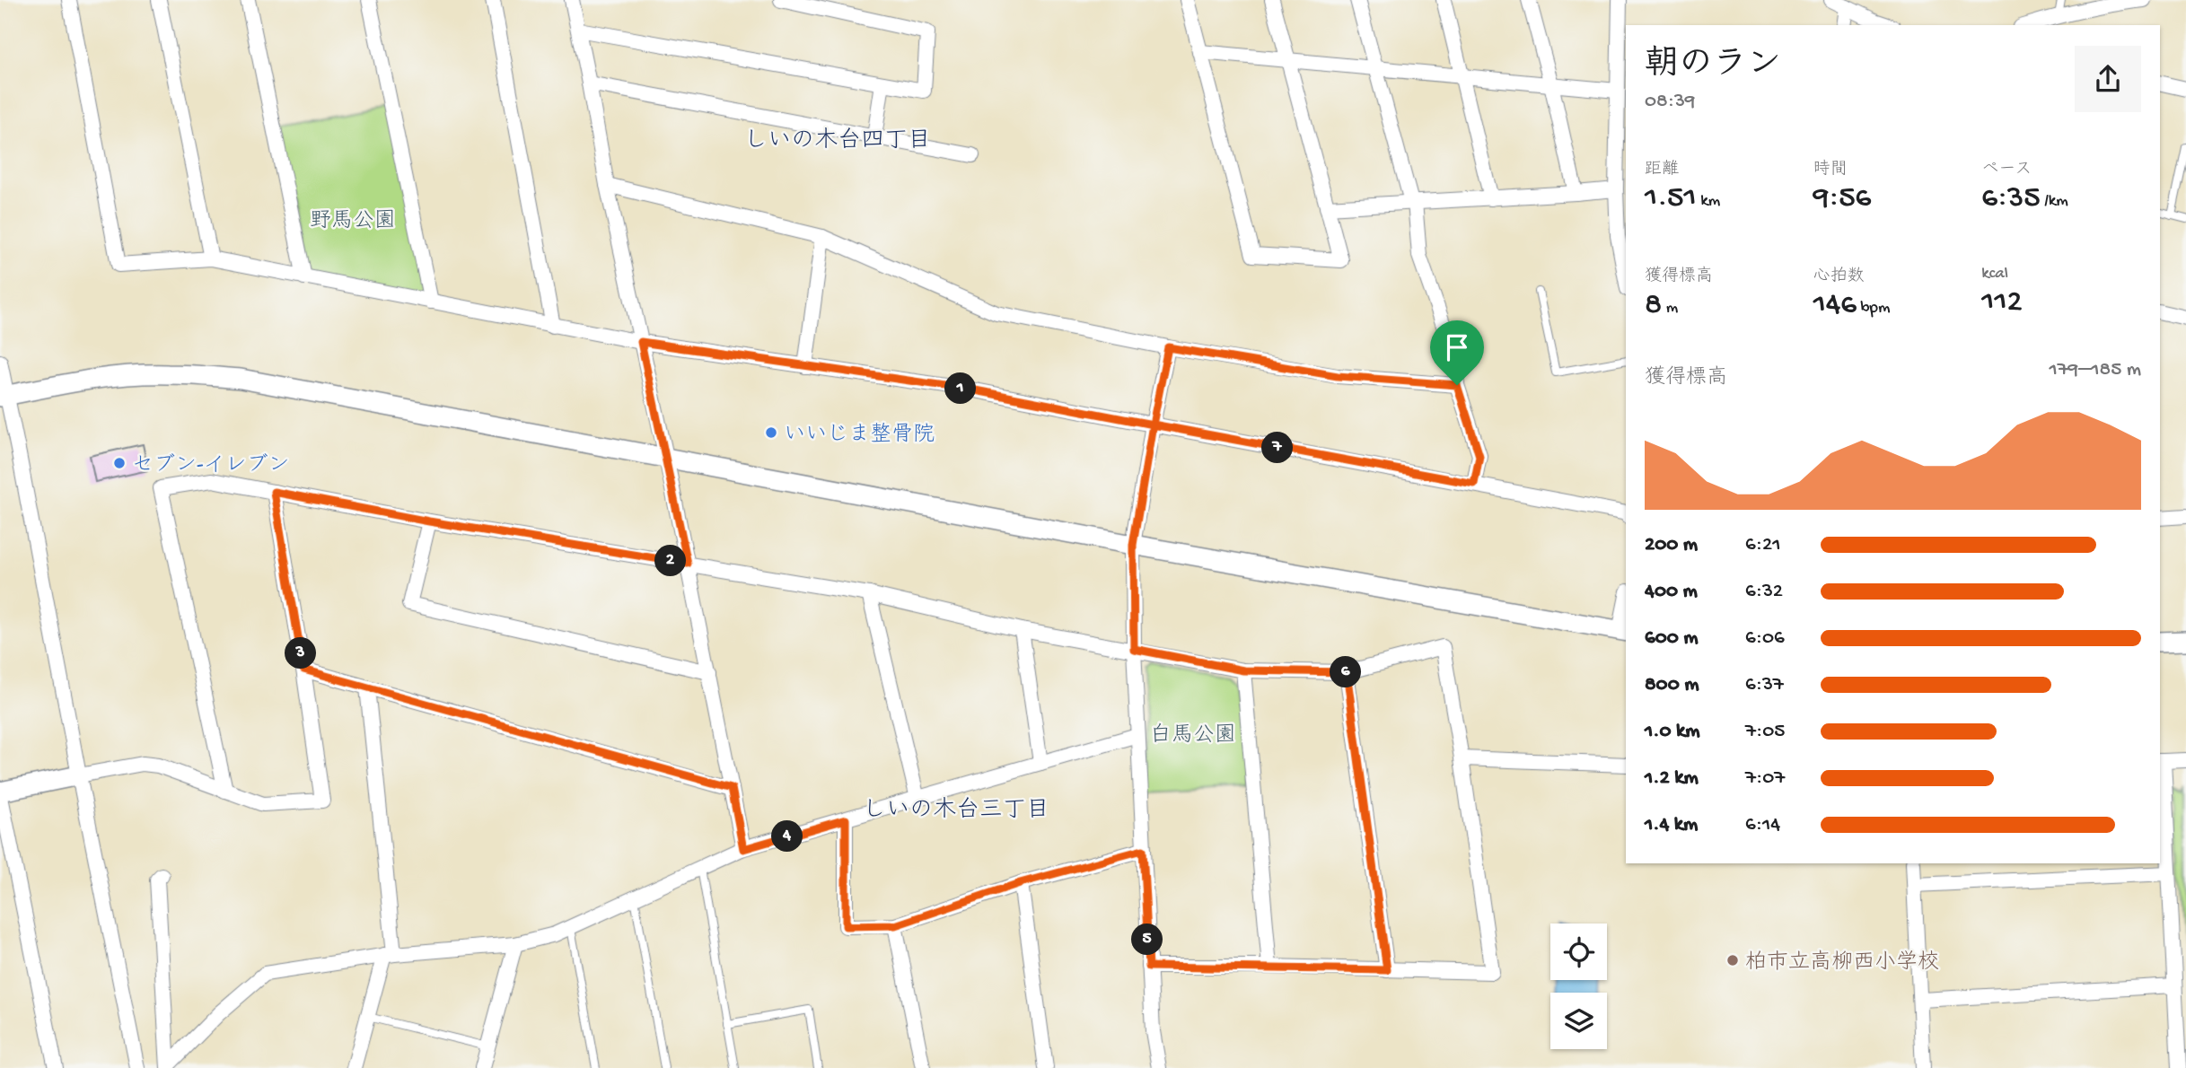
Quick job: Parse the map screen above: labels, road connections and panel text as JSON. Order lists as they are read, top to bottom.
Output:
{
  "districts": ["しいの木台四丁目", "しいの木台三丁目"],
  "parks": ["野馬公園", "白馬公園"],
  "places": ["いいじま整骨院", "セブン-イレブン", "柏市立高柳西小学校"],
  "page": {
    "heading": ["朝のラン", "08:39"],
    "stats": [
      ["距離", "1.51 km"],
      ["時間", "9:56"],
      ["ペース", "6:35 /km"],
      ["獲得標高", "8 m"],
      ["心拍数", "146 bpm"],
      ["kcal", "112"]
    ],
    "chart": ["獲得標高", "179–185 m"],
    "pins": [
      "1",
      "7",
      "2",
      "3",
      "6",
      "4",
      "5"
    ],
    "list": [
      {
        "name": "200 m",
        "note": "6:21"
      },
      {
        "name": "400 m",
        "note": "6:32"
      },
      {
        "name": "600 m",
        "note": "6:06"
      },
      {
        "name": "800 m",
        "note": "6:37"
      },
      {
        "name": "1.0 km",
        "note": "7:05"
      },
      {
        "name": "1.2 km",
        "note": "7:07"
      },
      {
        "name": "1.4 km",
        "note": "6:14"
      }
    ]
  }
}
